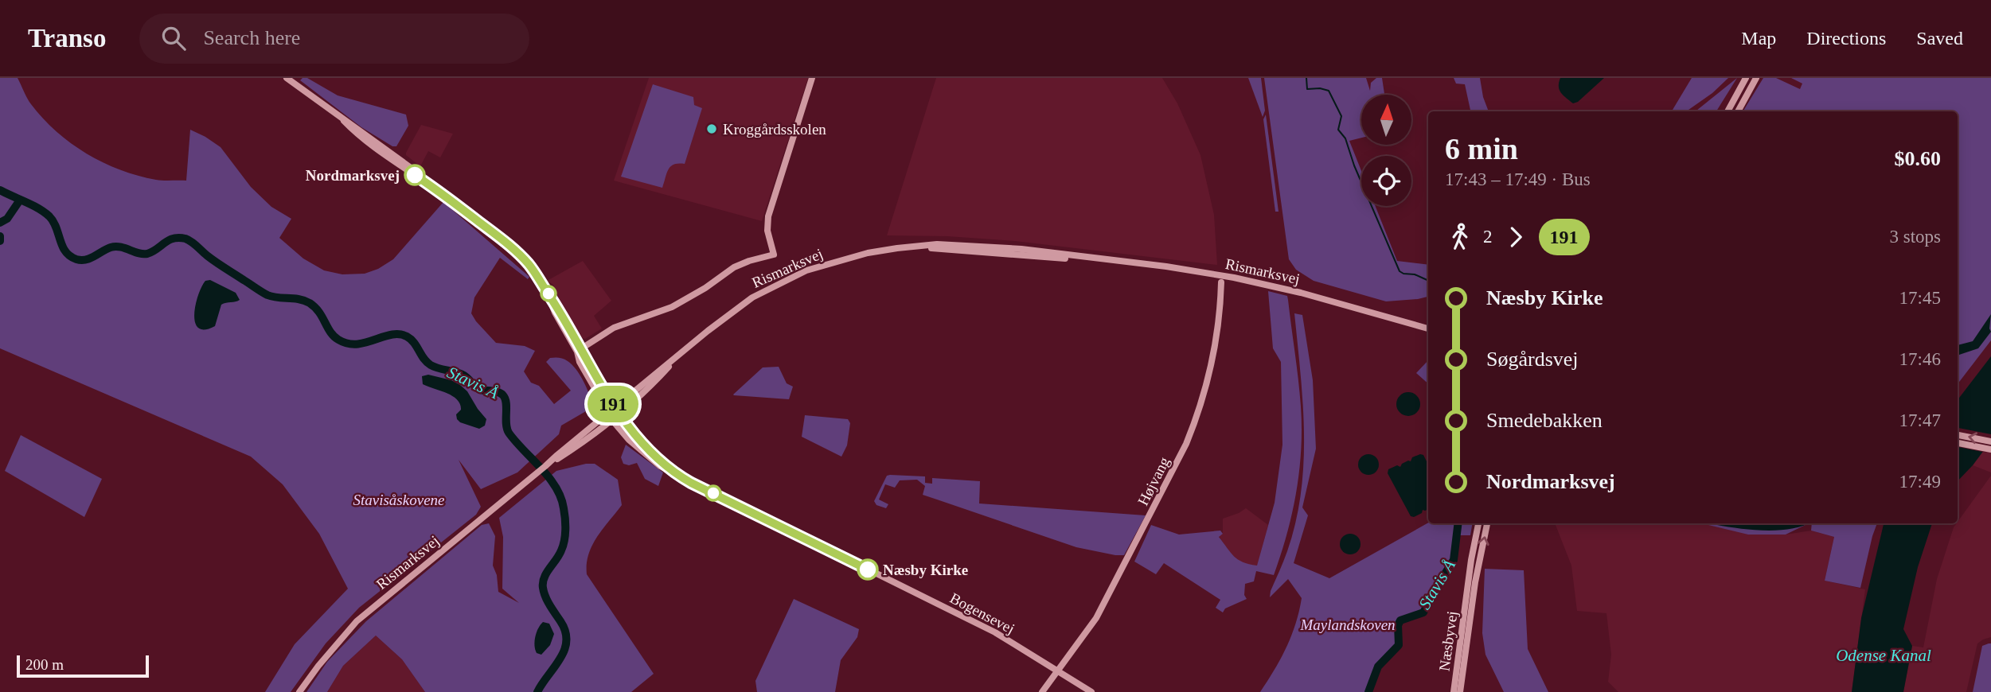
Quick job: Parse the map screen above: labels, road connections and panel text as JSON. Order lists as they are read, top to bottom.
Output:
{
  "streets": {
    "main road": [
      "Rismarksvej",
      "Højvang",
      "Bogensevej",
      "Næsbyvej"
    ]
  },
  "crossings": [
    ["Rismarksvej", "Bogensevej"],
    ["Højvang", "Bogensevej"]
  ],
  "water": ["Stavis Å", "Odense Kanal"],
  "parks": ["Stavisåskovene", "Maylandskoven"],
  "places": ["Kroggårdsskolen", "Nordmarksvej", "Næsby Kirke"],
  "lines": ["bus line 191"],
  "scale_bar": "200 m",
  "north": "top",
  "page": {
    "header": "Transo",
    "search": "Search here",
    "nav": ["Map", "Directions", "Saved"],
    "on_map": "191",
    "heading": ["6 min", "17:43 – 17:49 · Bus", "$0.60"],
    "legs": ["2", "191", "3 stops"],
    "list": [
      {
        "name": "Næsby Kirke",
        "value": "17:45"
      },
      {
        "name": "Søgårdsvej",
        "value": "17:46"
      },
      {
        "name": "Smedebakken",
        "value": "17:47"
      },
      {
        "name": "Nordmarksvej",
        "value": "17:49"
      }
    ],
    "scale": "200 m"
  }
}
